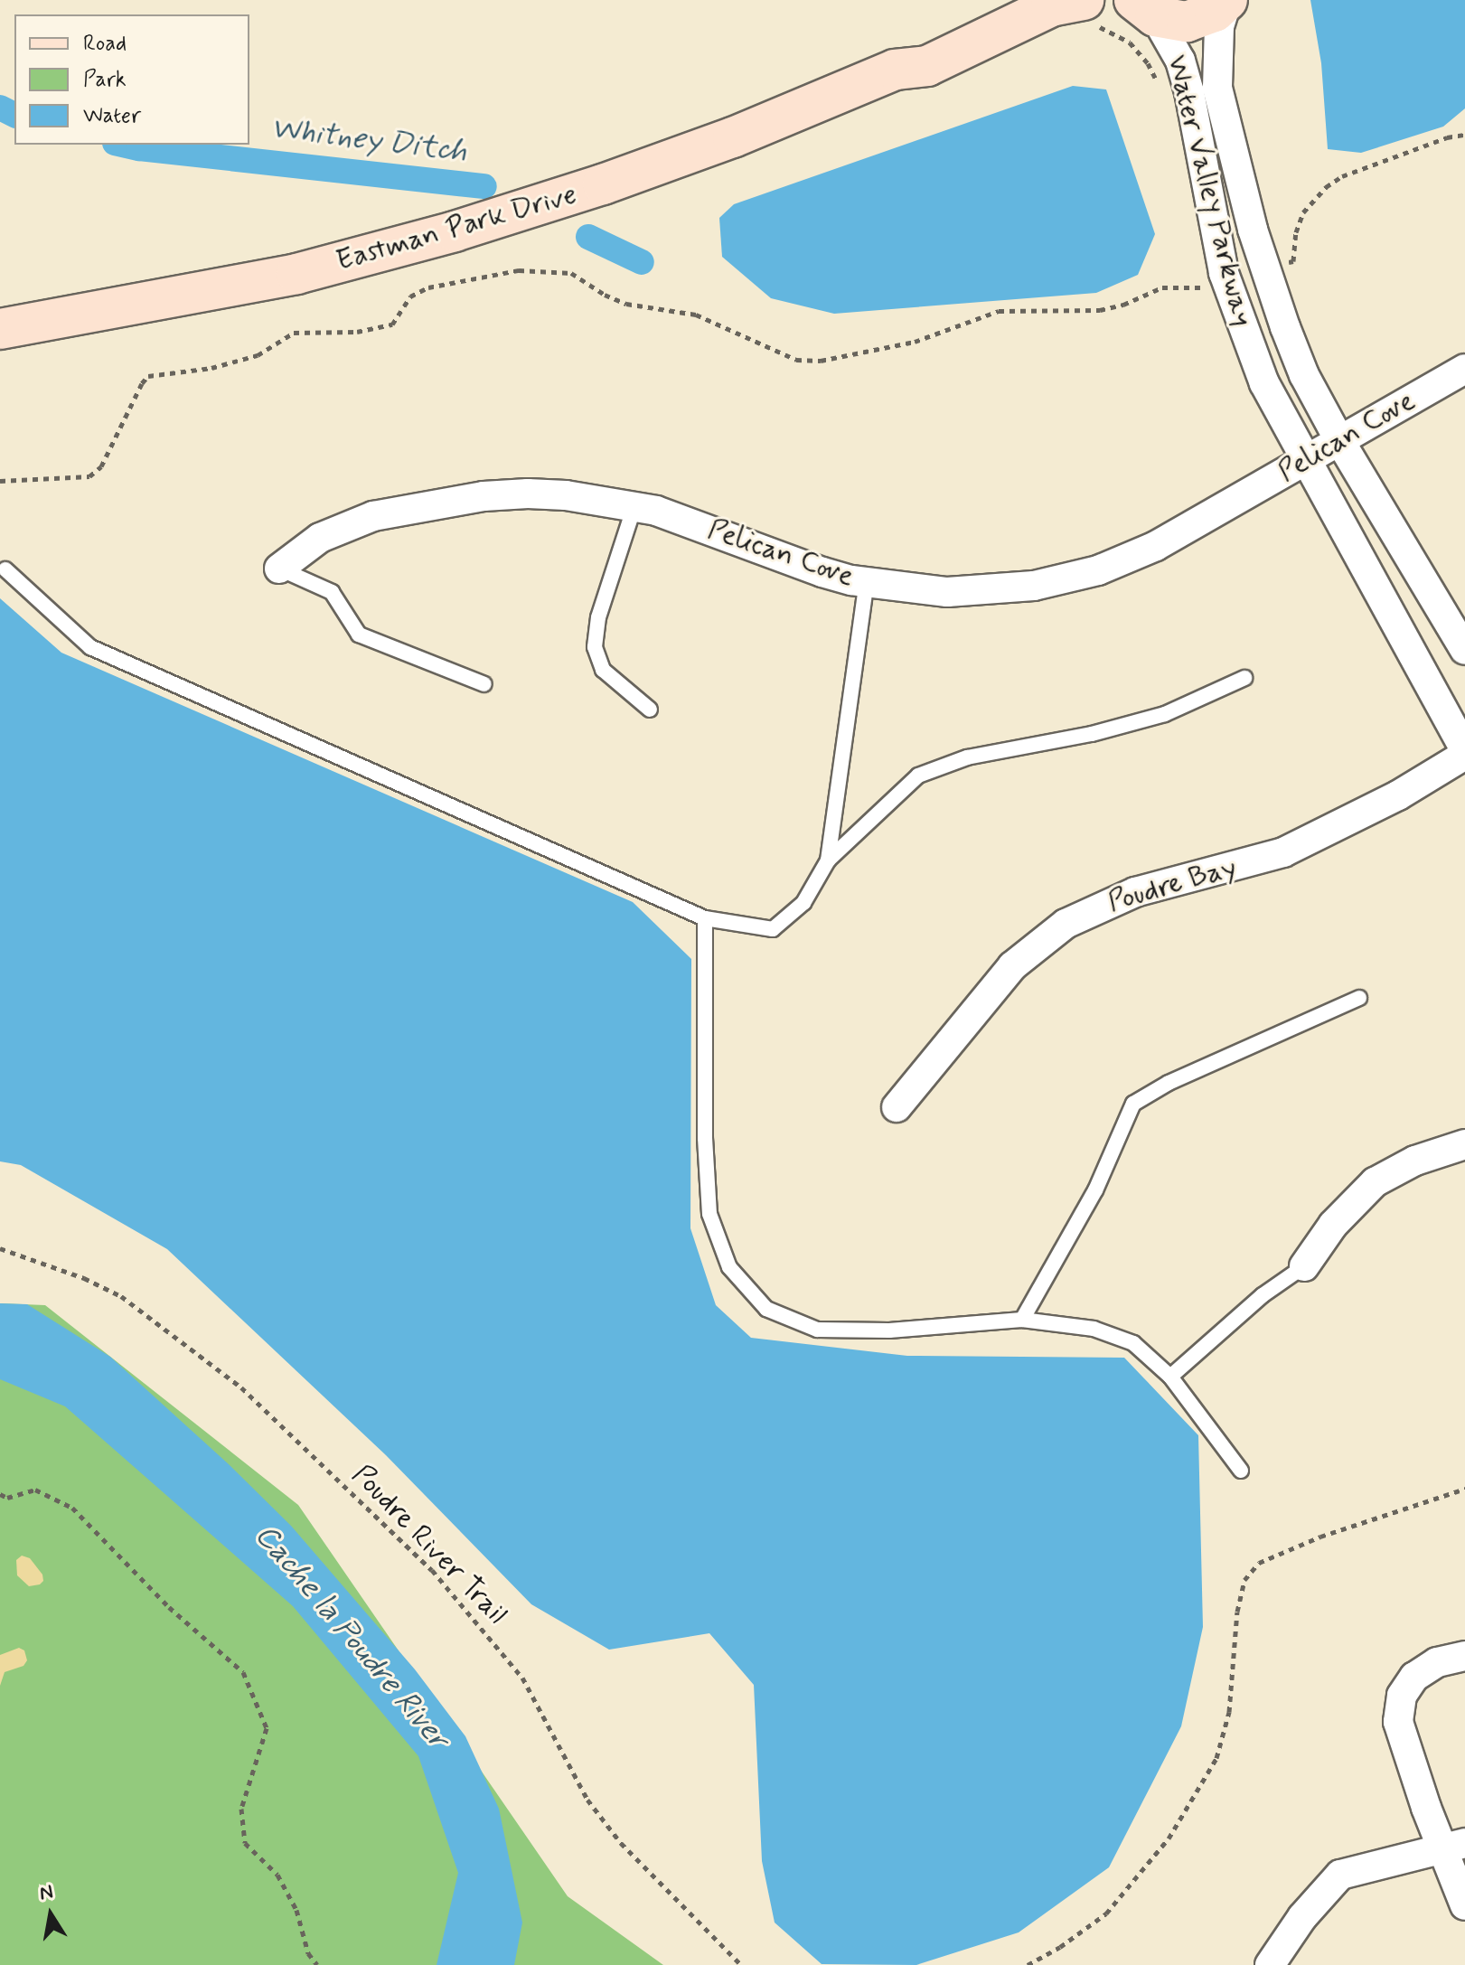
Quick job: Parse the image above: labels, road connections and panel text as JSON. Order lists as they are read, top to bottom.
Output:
{
  "streets": {
    "street": [
      "Water Valley Parkway",
      "Eastman Park Drive",
      "Pelican Cove",
      "Poudre Bay"
    ],
    "path": ["Poudre River Trail"]
  },
  "crossings": [
    ["Water Valley Parkway", "Eastman Park Drive"],
    ["Water Valley Parkway", "Pelican Cove"],
    ["Water Valley Parkway", "Poudre Bay"]
  ],
  "water": ["Whitney Ditch", "Cache la Poudre River"],
  "legend": ["Road", "Park", "Water"],
  "north": "top"
}
